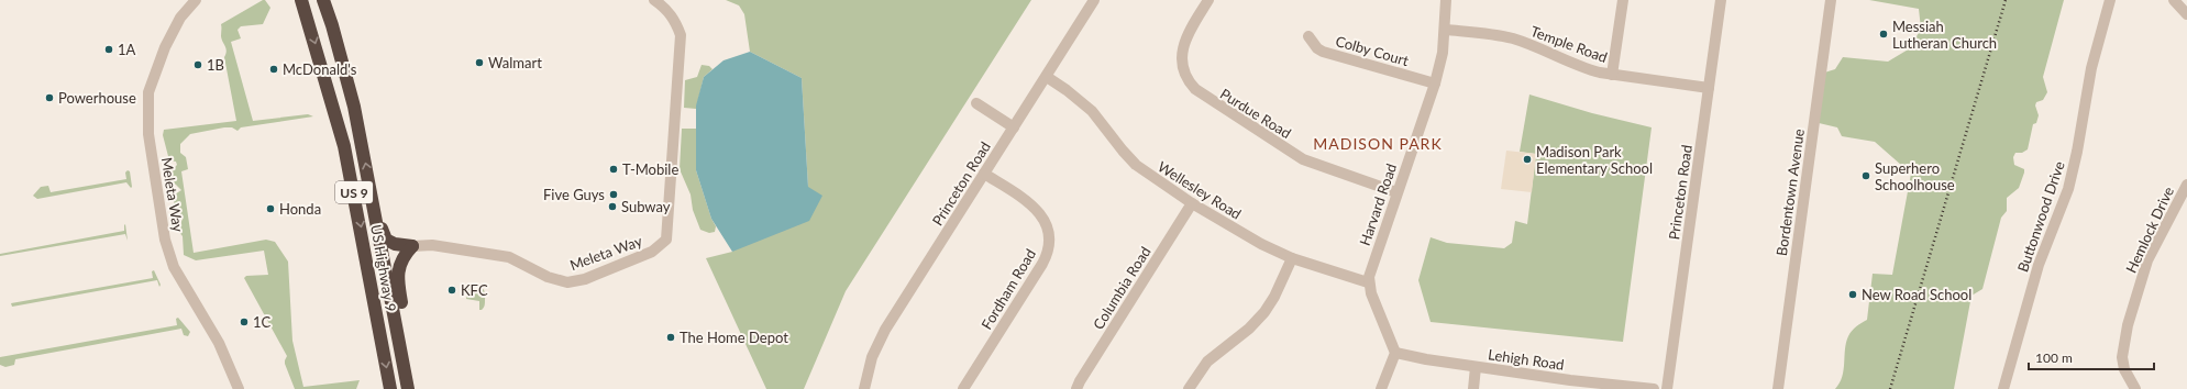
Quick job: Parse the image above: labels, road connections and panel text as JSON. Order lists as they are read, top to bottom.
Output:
{
  "streets": {
    "highway": ["US 9", "US Highway 9"],
    "street": [
      "Temple Road",
      "Colby Court",
      "Purdue Road",
      "Princeton Road",
      "Wellesley Road",
      "Bordentown Avenue",
      "Meleta Way",
      "Harvard Road",
      "Buttonwood Drive",
      "Hemlock Drive",
      "Columbia Road",
      "Fordham Road",
      "Lehigh Road"
    ]
  },
  "crossings": [
    ["Temple Road", "Princeton Road"],
    ["Temple Road", "Harvard Road"],
    ["Colby Court", "Harvard Road"],
    ["Purdue Road", "Harvard Road"],
    ["Princeton Road", "Wellesley Road"],
    ["Princeton Road", "Fordham Road"],
    ["Wellesley Road", "Harvard Road"],
    ["Wellesley Road", "Columbia Road"]
  ],
  "districts": ["MADISON PARK"],
  "places": [
    "Messiah Lutheran Church",
    "1A",
    "Walmart",
    "1B",
    "McDonald's",
    "Powerhouse",
    "Madison Park Elementary School",
    "T-Mobile",
    "Superhero Schoolhouse",
    "Five Guys",
    "Subway",
    "Honda",
    "KFC",
    "New Road School",
    "1C",
    "The Home Depot"
  ],
  "scale_bar": "100 m"
}
